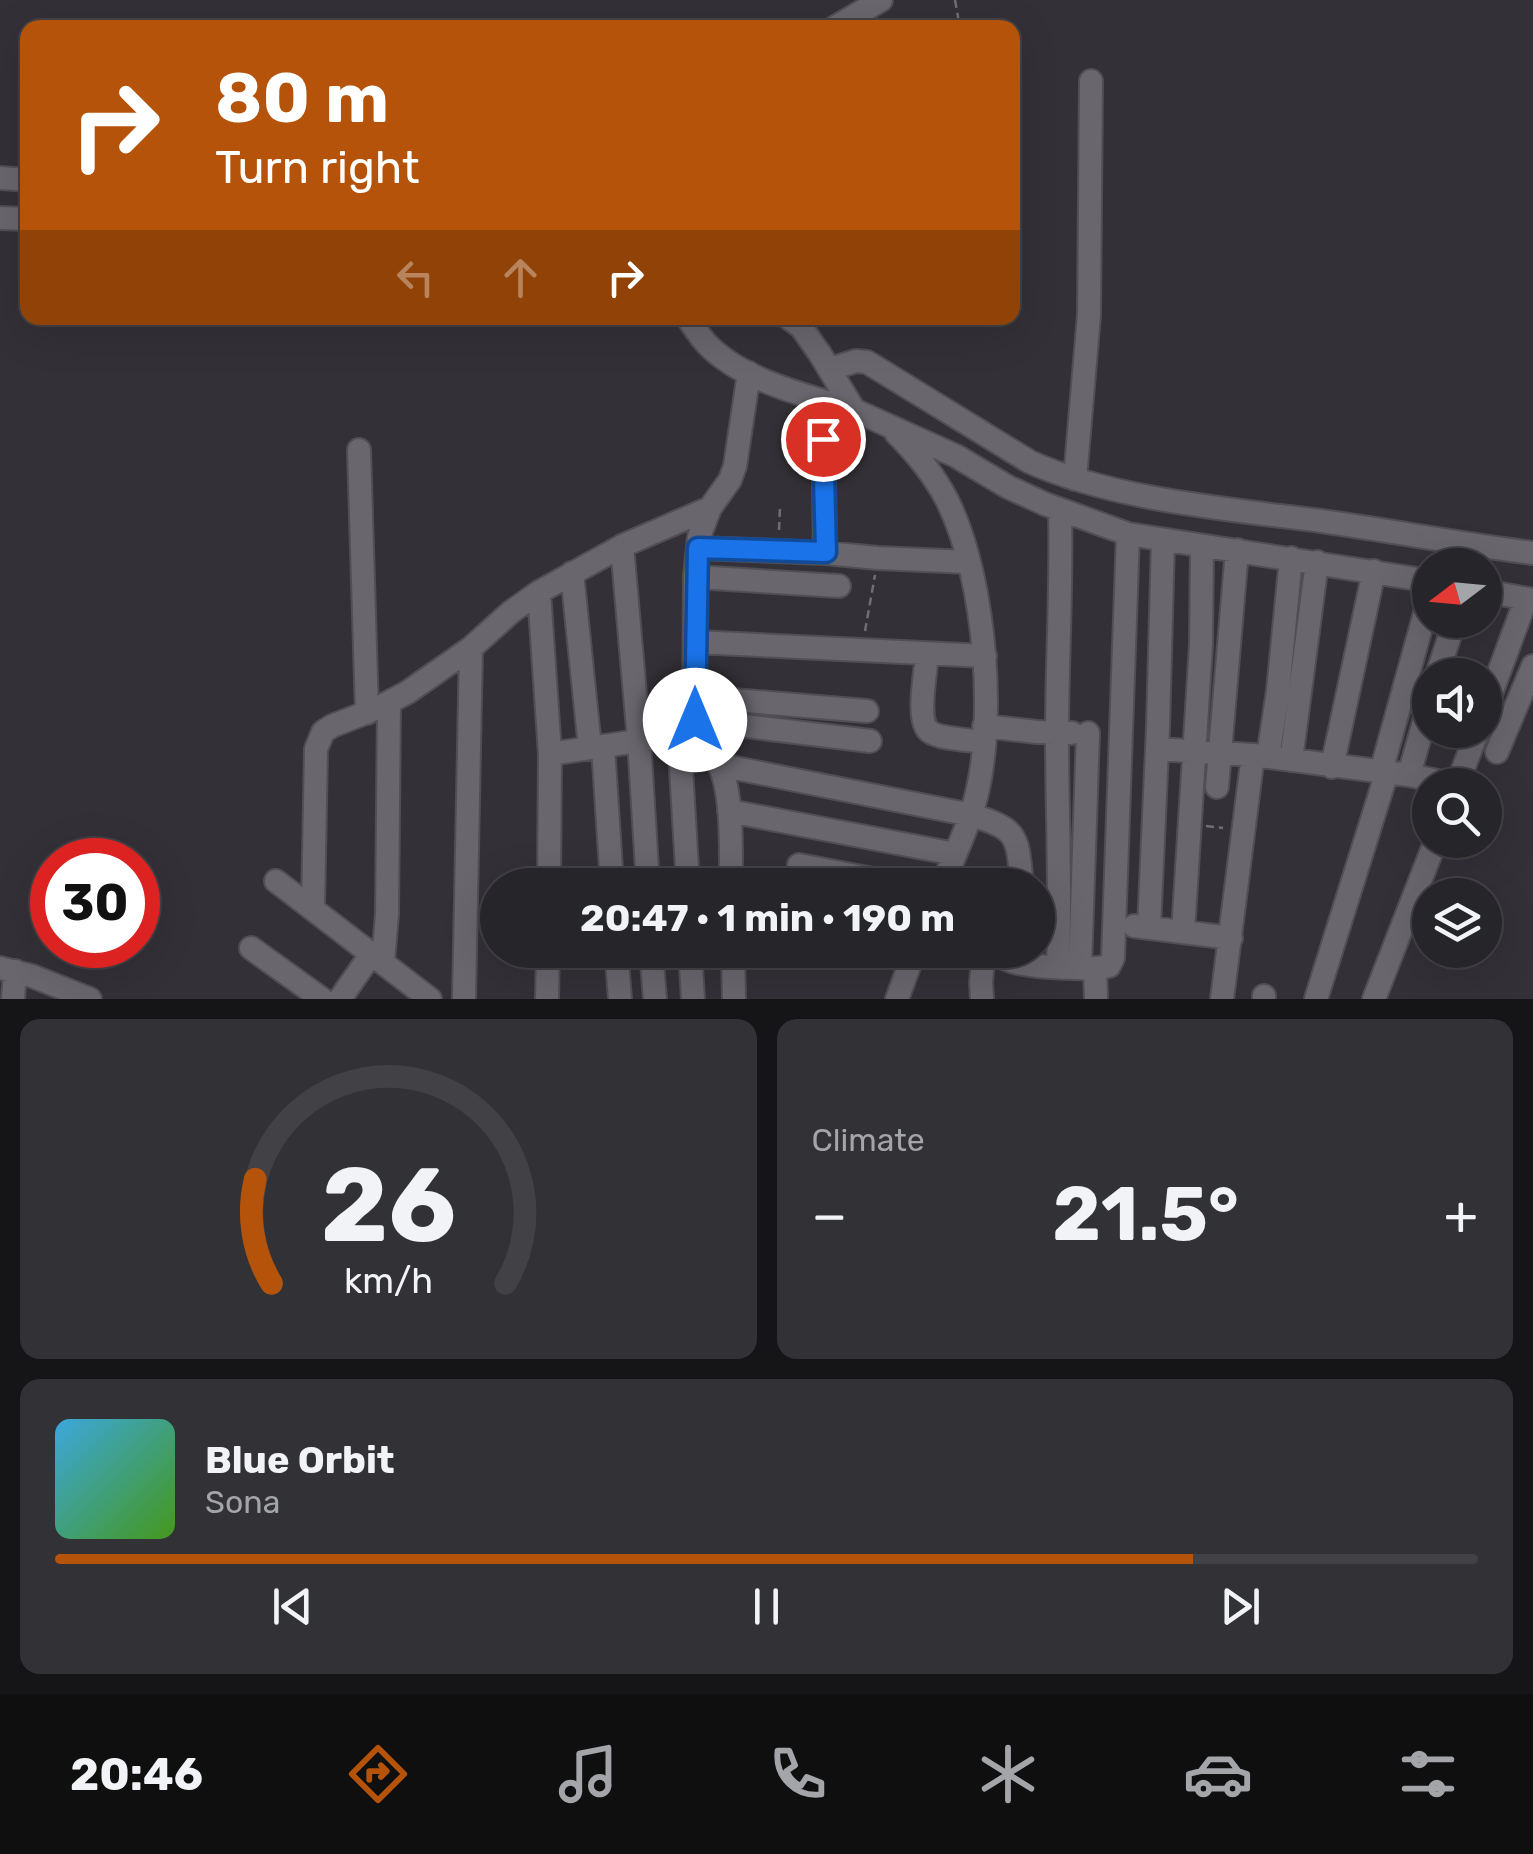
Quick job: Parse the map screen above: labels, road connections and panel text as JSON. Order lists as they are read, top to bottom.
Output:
{
  "north": "left",
  "page": {
    "turn": ["80 m", "Turn right"],
    "limit": "30",
    "trip": "20:47 · 1 min · 190 m",
    "tile": "Climate",
    "heat": ["−", "21.5°", "+"],
    "song": ["Blue Orbit", "Sona"],
    "tabs": "20:46",
    "gauge": ["26", "km/h"]
  }
}
